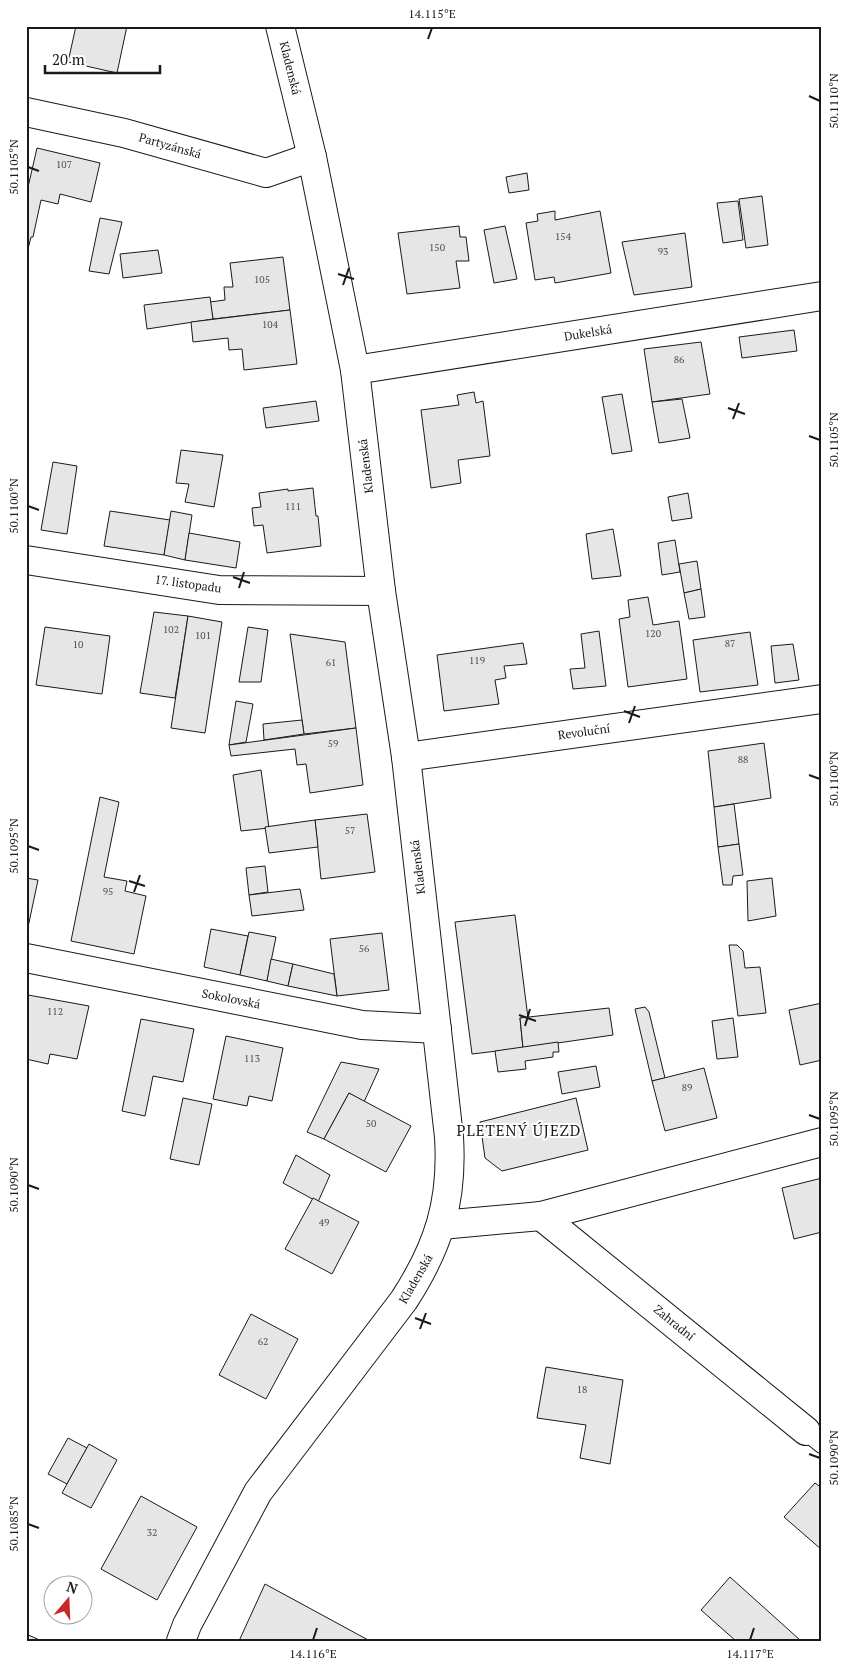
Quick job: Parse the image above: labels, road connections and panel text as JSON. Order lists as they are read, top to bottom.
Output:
{
  "streets": {
    "street": [
      "Kladenská",
      "Partyzánská",
      "Dukelská",
      "17. listopadu",
      "Revoluční",
      "Sokolovská",
      "Zahradní"
    ]
  },
  "crossings": [
    ["Kladenská", "Partyzánská"],
    ["Kladenská", "Dukelská"],
    ["Kladenská", "17. listopadu"],
    ["Kladenská", "Revoluční"],
    ["Kladenská", "Sokolovská"]
  ],
  "districts": ["PLETENÝ ÚJEZD"],
  "house_numbers": [
    "107",
    "154",
    "150",
    "93",
    "105",
    "104",
    "86",
    "111",
    "102",
    "120",
    "101",
    "87",
    "10",
    "119",
    "61",
    "59",
    "88",
    "57",
    "95",
    "56",
    "112",
    "113",
    "89",
    "50",
    "49",
    "62",
    "18",
    "32"
  ],
  "scale_bar": "20 m",
  "north": "top",
  "coordinates": [
    "14.115°E",
    "50.1110°N",
    "50.1105°N",
    "50.1100°N",
    "50.1095°N",
    "50.1090°N",
    "50.1085°N",
    "14.116°E",
    "14.117°E"
  ]
}
